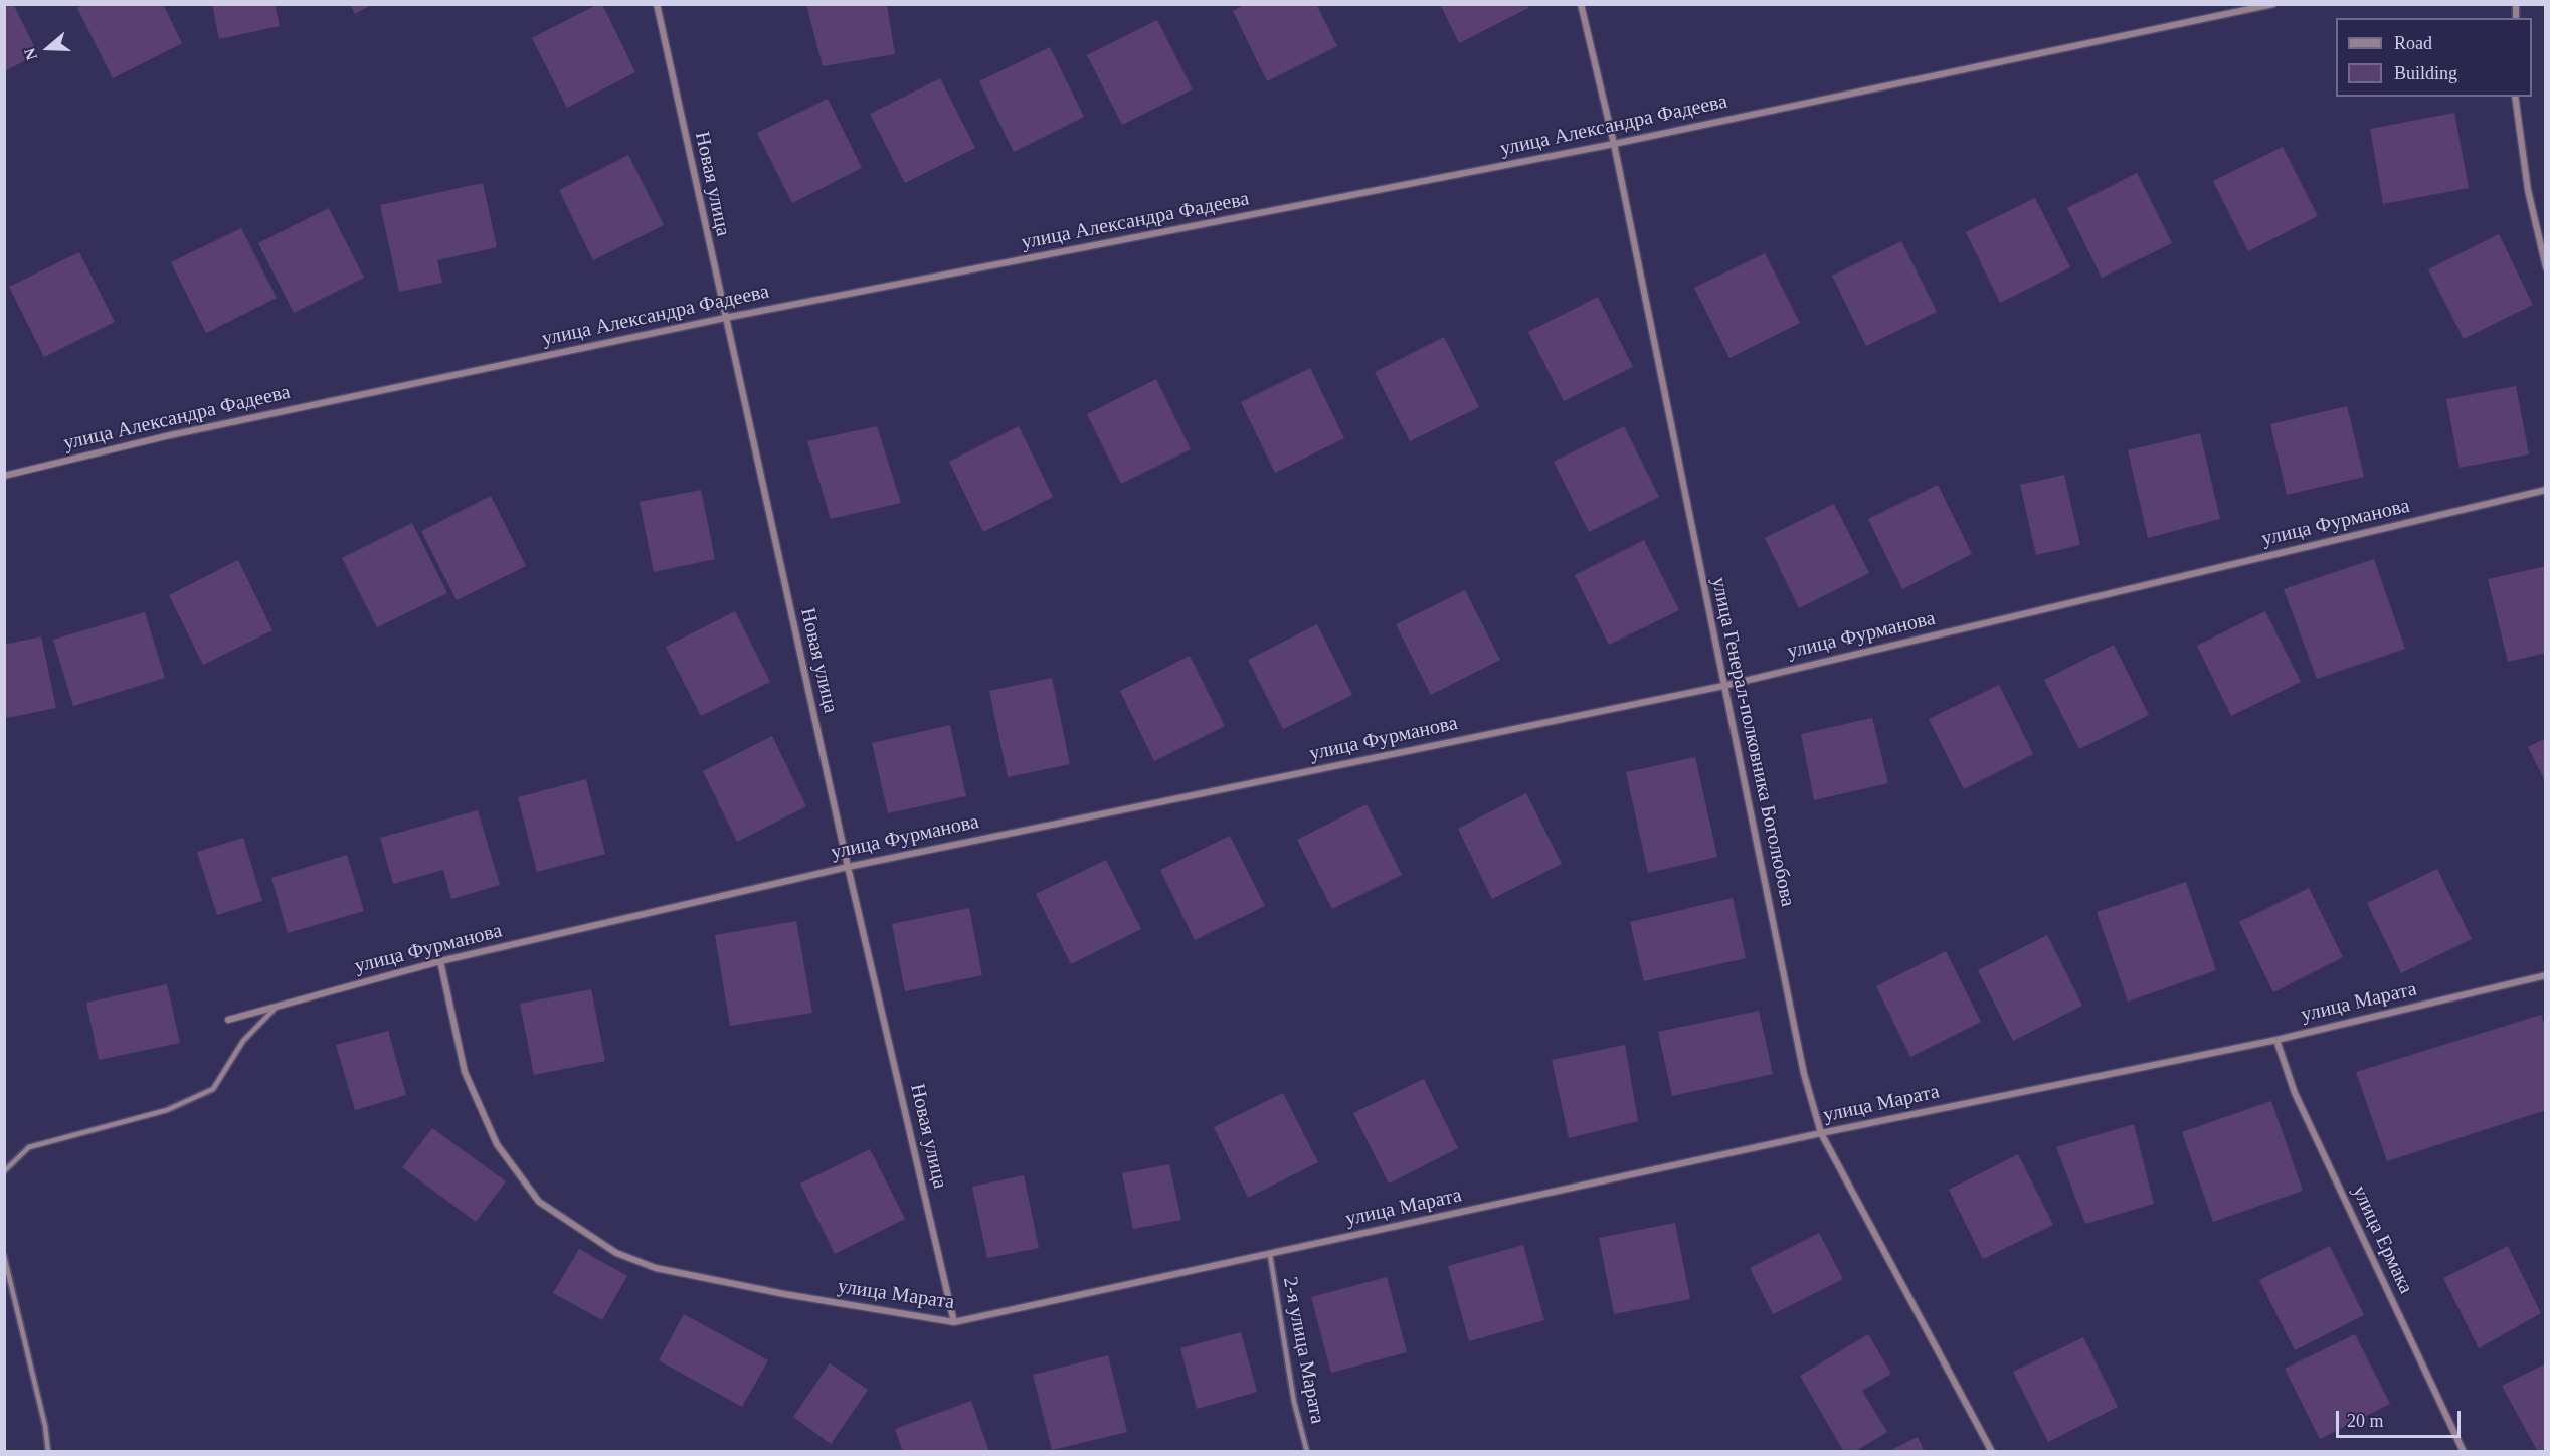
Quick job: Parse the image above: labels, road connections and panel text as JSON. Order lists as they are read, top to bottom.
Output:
{
  "streets": {
    "street": [
      "улица Александра Фадеева",
      "Новая улица",
      "улица Фурманова",
      "улица Генерал-полковника Боголюбова",
      "улица Марата",
      "улица Ермака"
    ],
    "lane": ["2-я улица Марата"]
  },
  "crossings": [
    ["улица Александра Фадеева", "Новая улица"],
    ["улица Александра Фадеева", "улица Генерал-полковника Боголюбова"],
    ["Новая улица", "улица Фурманова"],
    ["Новая улица", "улица Марата"],
    ["улица Фурманова", "улица Генерал-полковника Боголюбова"],
    ["улица Фурманова", "улица Марата"],
    ["улица Генерал-полковника Боголюбова", "улица Марата"],
    ["улица Марата", "улица Ермака"],
    ["улица Марата", "2-я улица Марата"]
  ],
  "legend": ["Road", "Building"],
  "scale_bar": "20 m",
  "north": "left"
}
